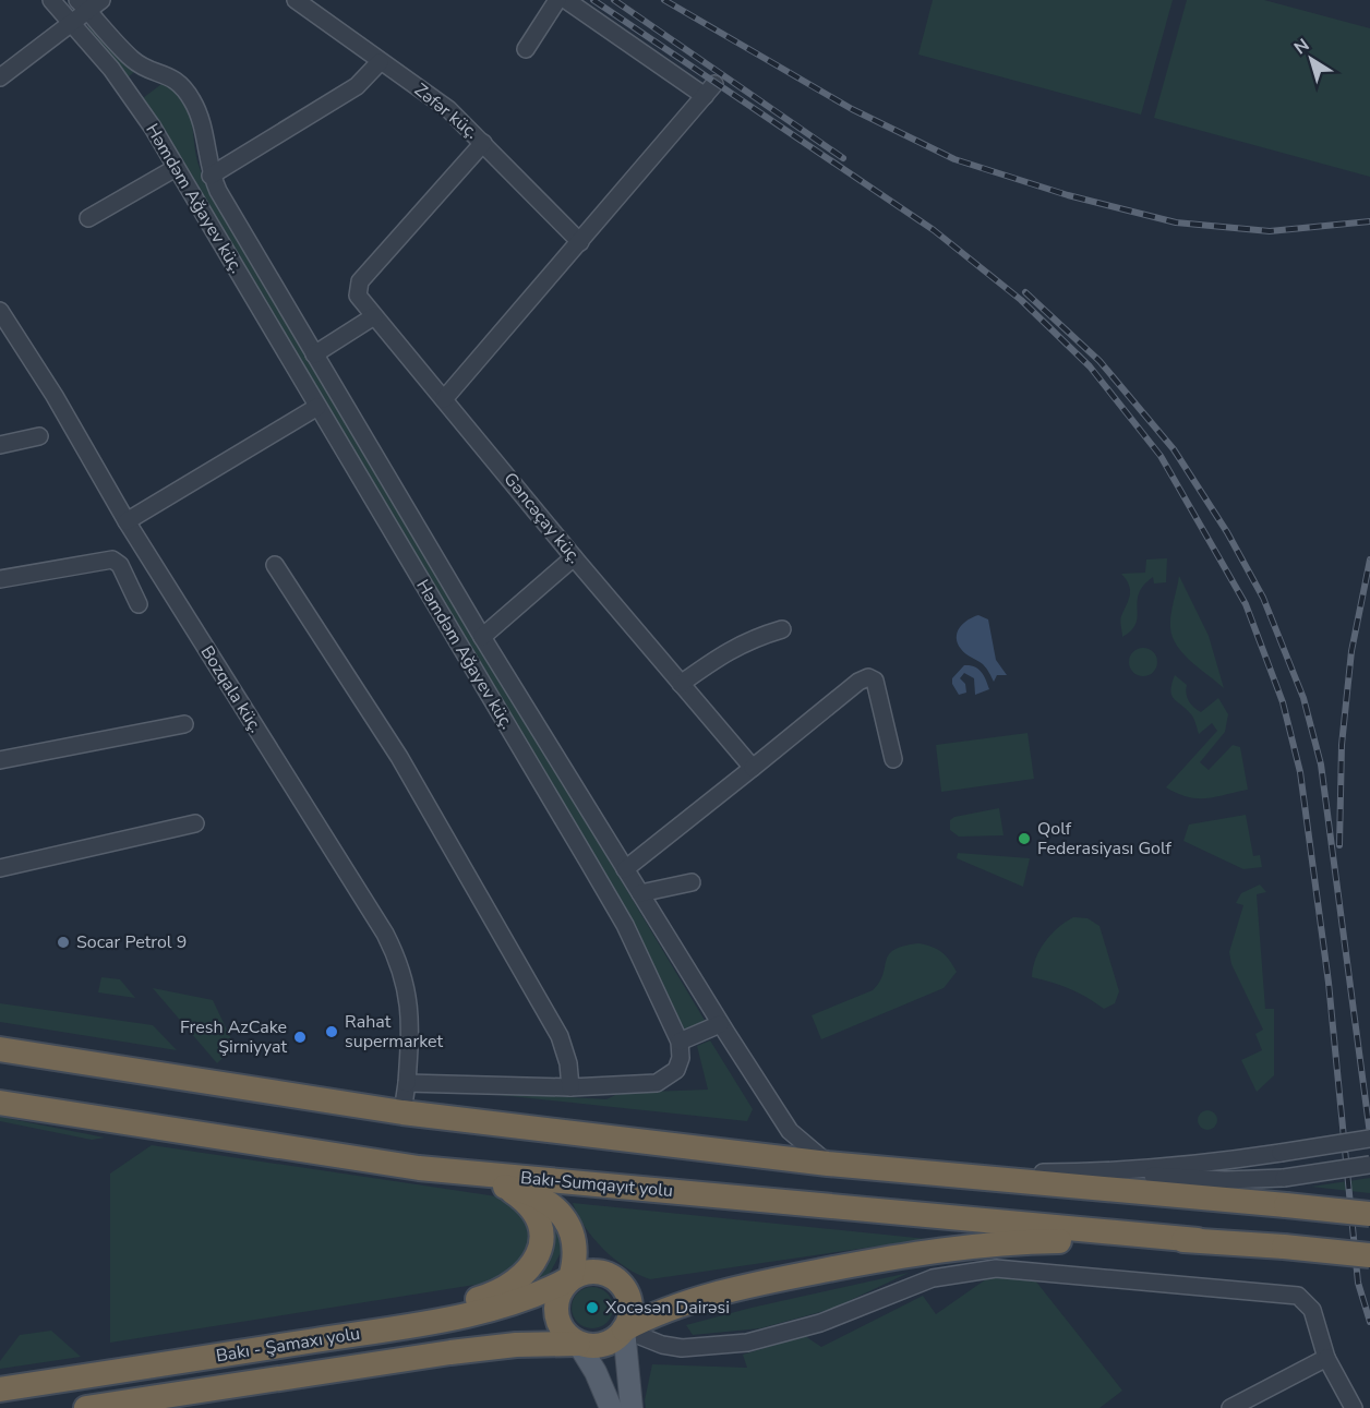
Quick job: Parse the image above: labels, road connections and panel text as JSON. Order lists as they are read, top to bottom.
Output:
{
  "streets": {
    "highway": ["Bakı-Sumqayıt yolu", "Bakı - Şamaxı yolu"],
    "street": [
      "Zəfər küç.",
      "Həmdəm Ağayev küç.",
      "Gəncəçay küç.",
      "Bozqala küç."
    ]
  },
  "crossings": [
    ["Zəfər küç.", "Gəncəçay küç."]
  ],
  "places": [
    "Qolf Federasiyası Golf",
    "Socar Petrol 9",
    "Rahat supermarket",
    "Fresh AzCake Şirniyyat",
    "Xocəsən Dairəsi"
  ],
  "north": "top left"
}
